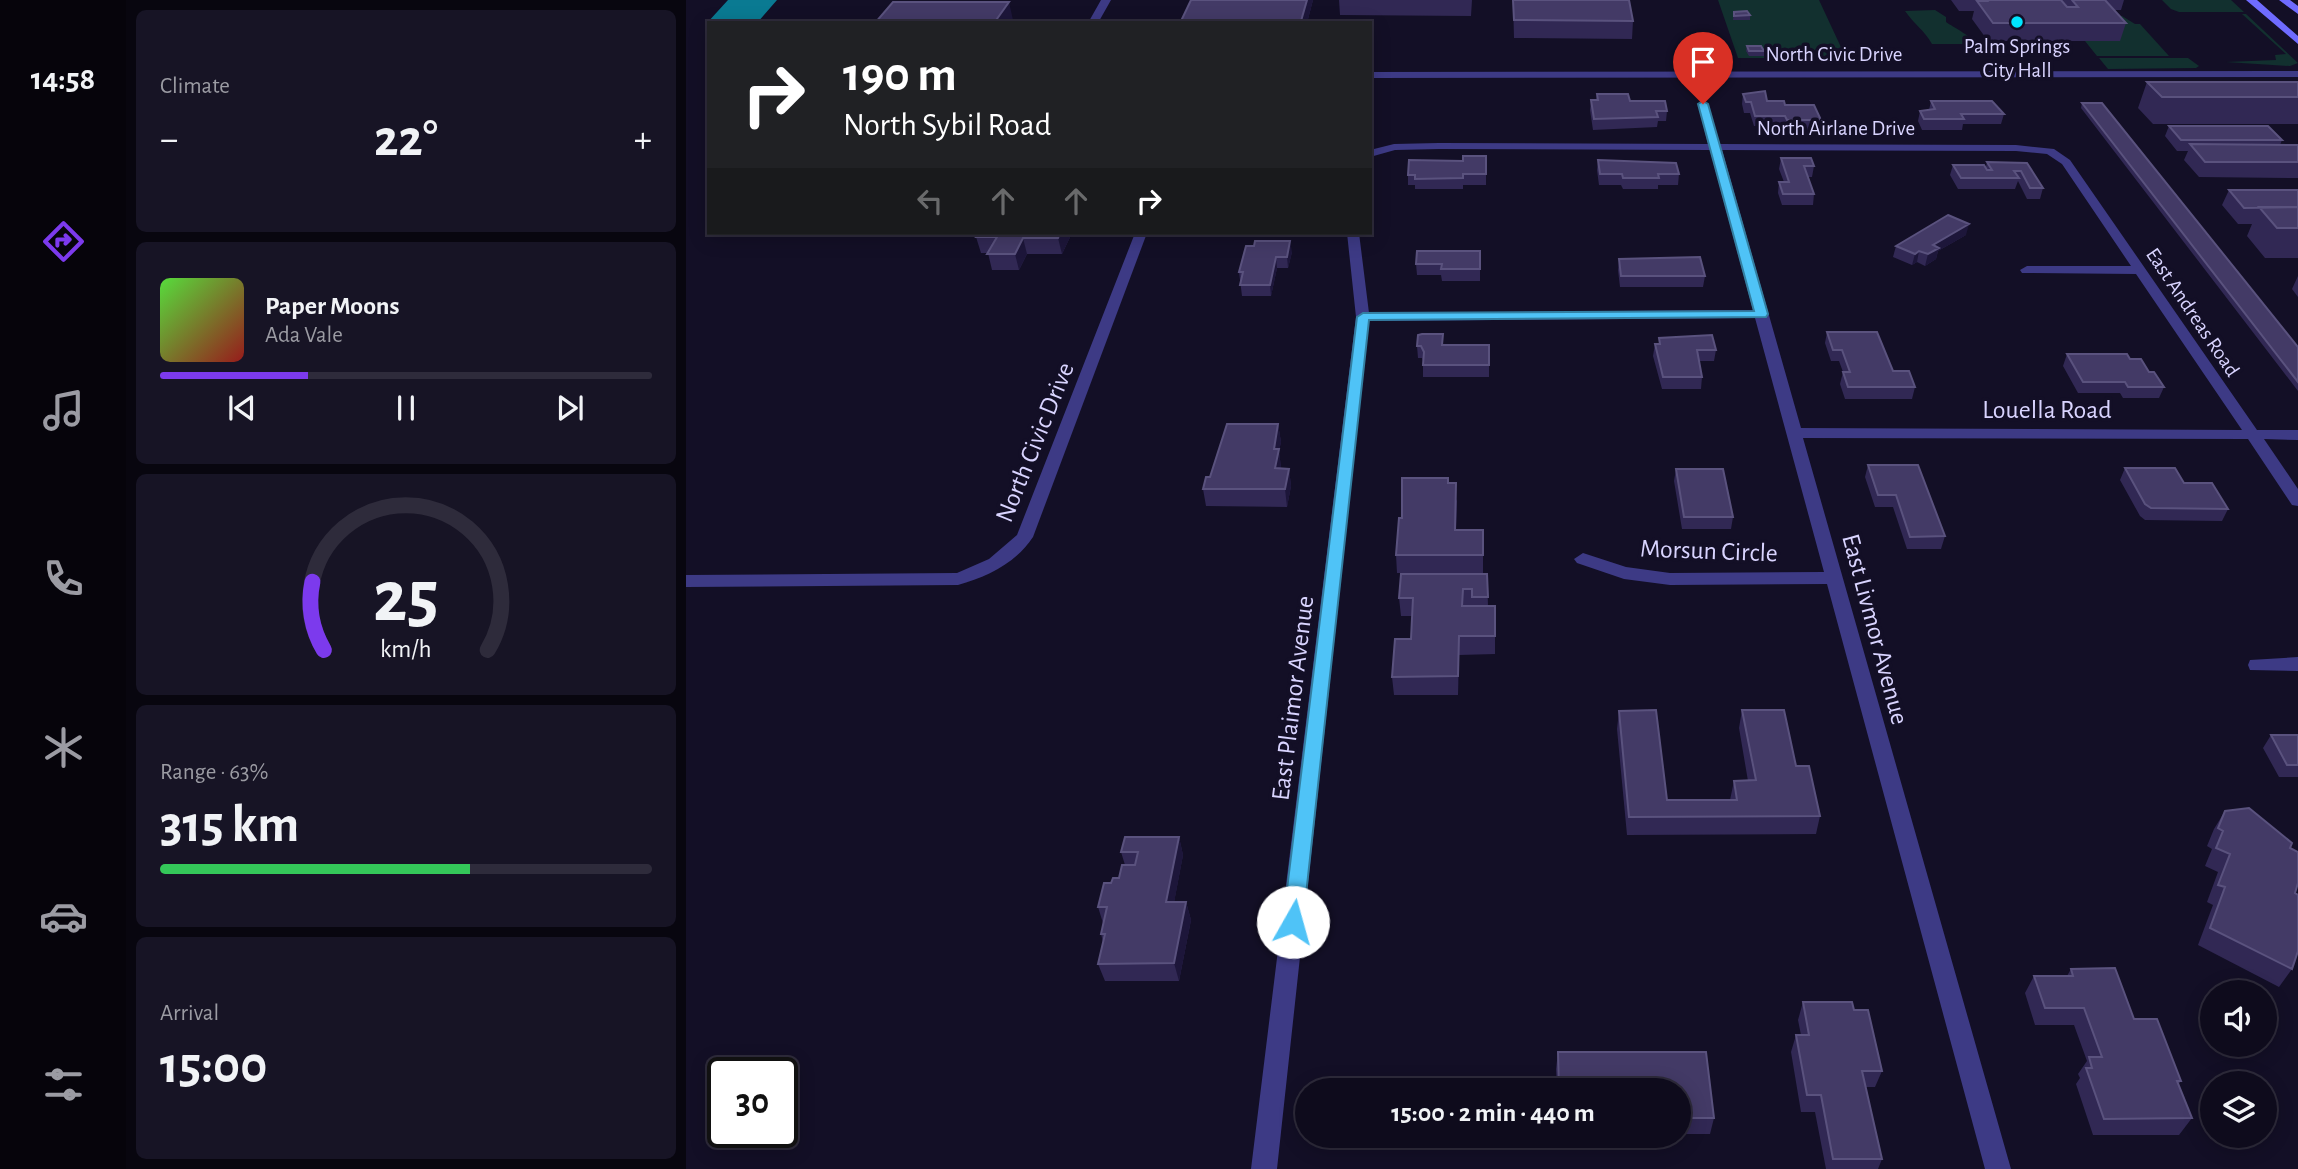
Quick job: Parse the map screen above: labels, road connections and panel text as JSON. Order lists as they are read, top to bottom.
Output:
{
  "streets": {
    "street": [
      "North Civic Drive",
      "North Airlane Drive",
      "East Andreas Road",
      "Louella Road",
      "Morsun Circle",
      "East Livmor Avenue",
      "East Plaimor Avenue"
    ]
  },
  "crossings": [
    ["North Airlane Drive", "East Andreas Road"],
    ["North Airlane Drive", "East Livmor Avenue"],
    ["East Andreas Road", "Louella Road"],
    ["Louella Road", "East Livmor Avenue"],
    ["Morsun Circle", "East Livmor Avenue"]
  ],
  "places": ["Palm Springs City Hall"],
  "page": {
    "tabs": "14:58",
    "tile": [
      "Climate",
      ["Range · 63%", "315 km"],
      ["Arrival", "15:00"]
    ],
    "turn": ["190 m", "North Sybil Road"],
    "heat": ["−", "22°", "+"],
    "song": ["Paper Moons", "Ada Vale"],
    "limit": "30",
    "trip": "15:00 · 2 min · 440 m",
    "gauge": ["25", "km/h"]
  }
}
